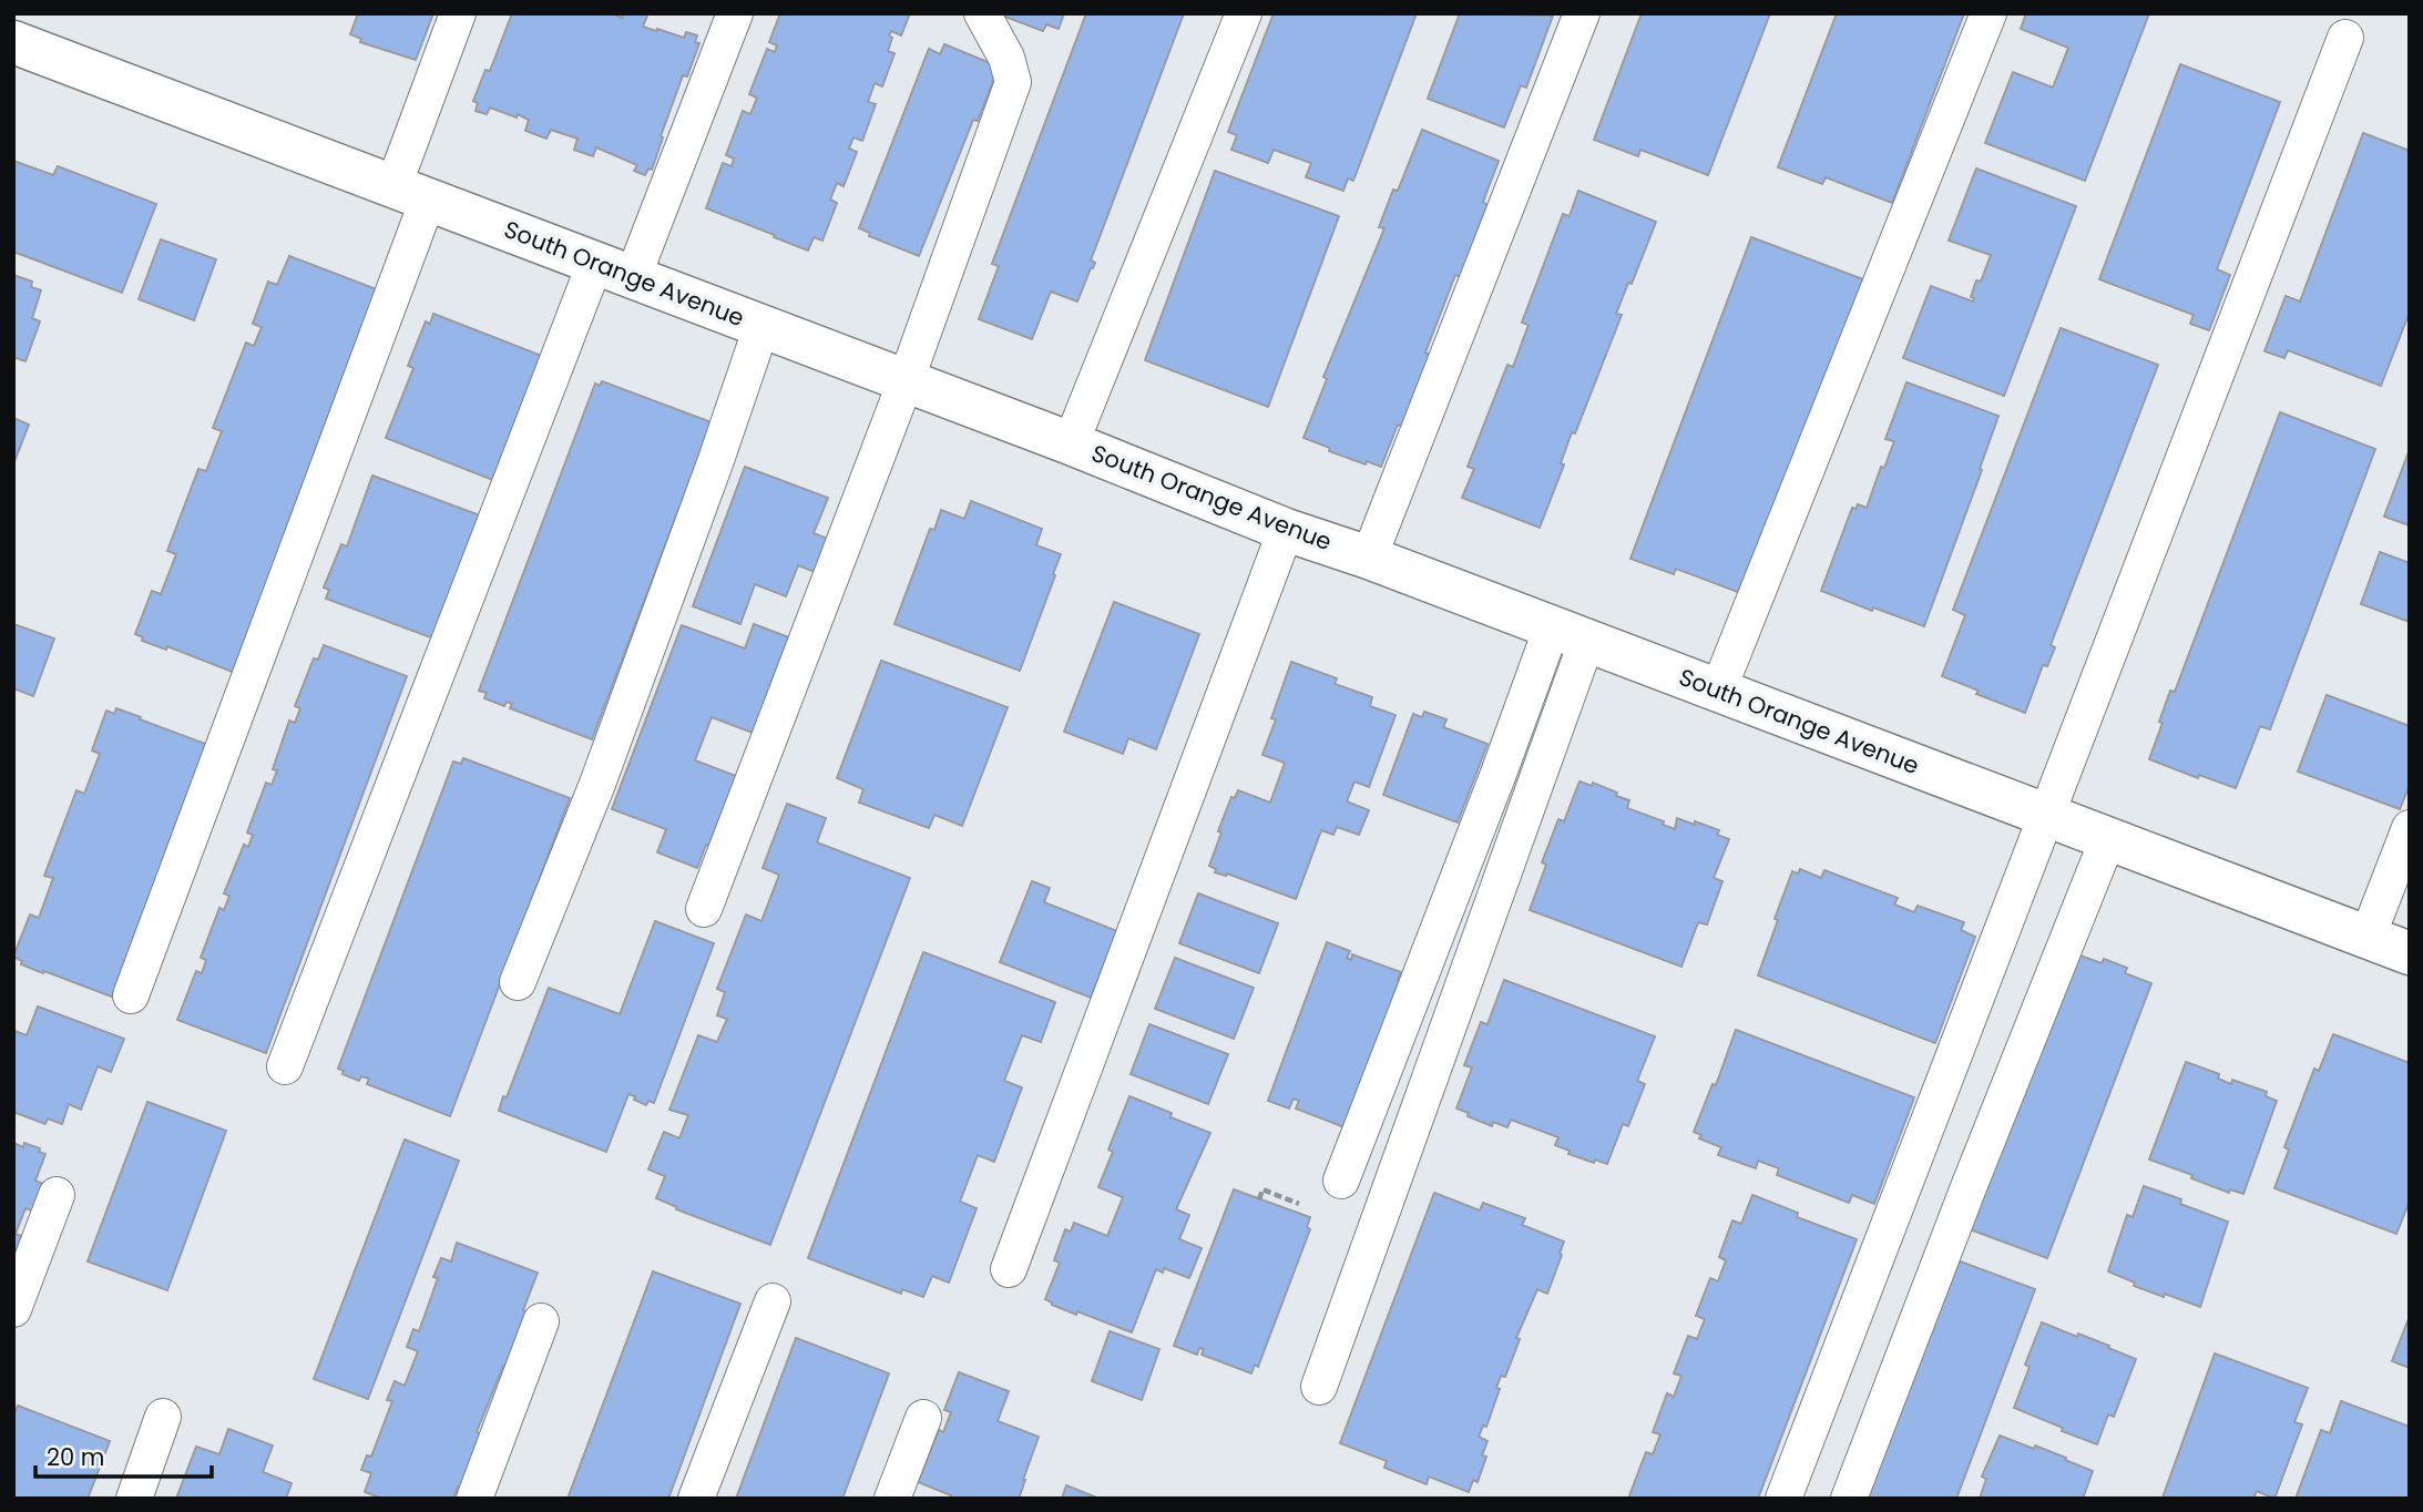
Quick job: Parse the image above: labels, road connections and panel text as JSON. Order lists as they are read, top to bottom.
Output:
{
  "streets": {
    "street": ["South Orange Avenue"]
  },
  "scale_bar": "20 m"
}
